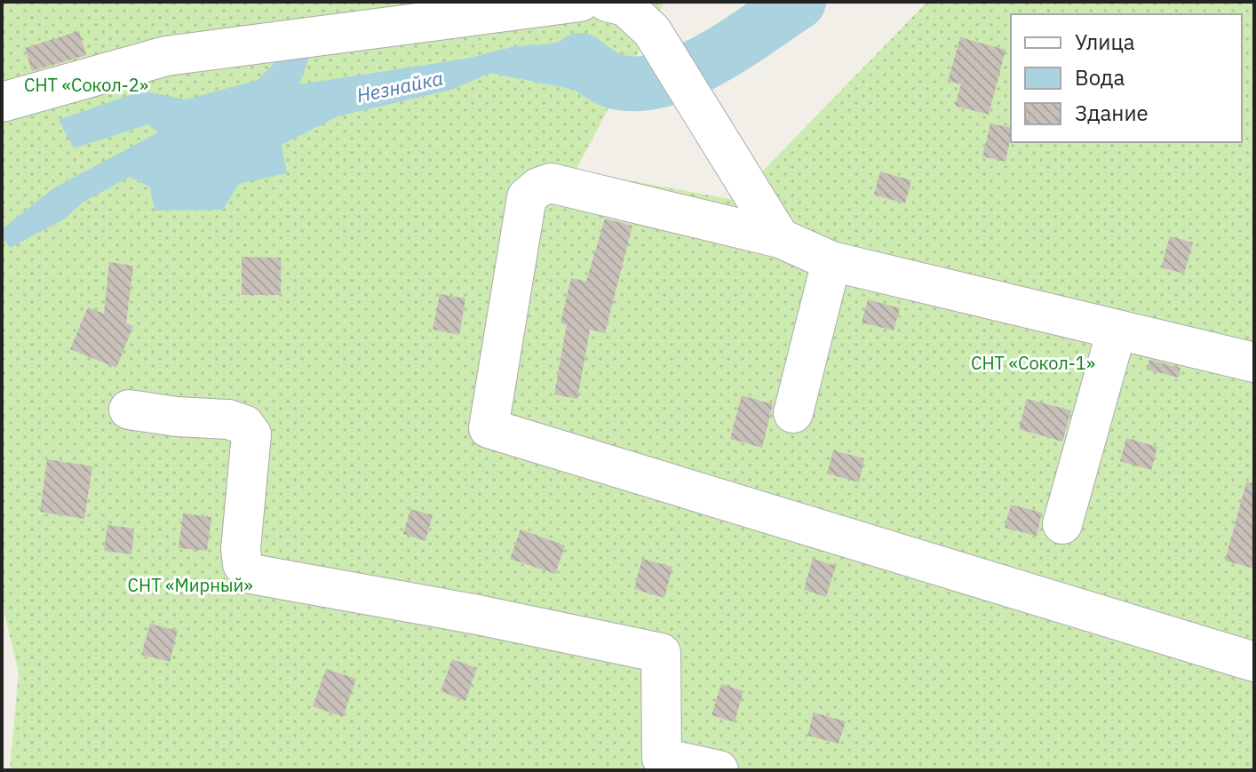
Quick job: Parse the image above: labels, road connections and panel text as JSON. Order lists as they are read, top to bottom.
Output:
{
  "water": ["Незнайка"],
  "parks": ["СНТ «Сокол-2»", "СНТ «Сокол-1»", "СНТ «Мирный»"],
  "legend": ["Улица", "Вода", "Здание"]
}
